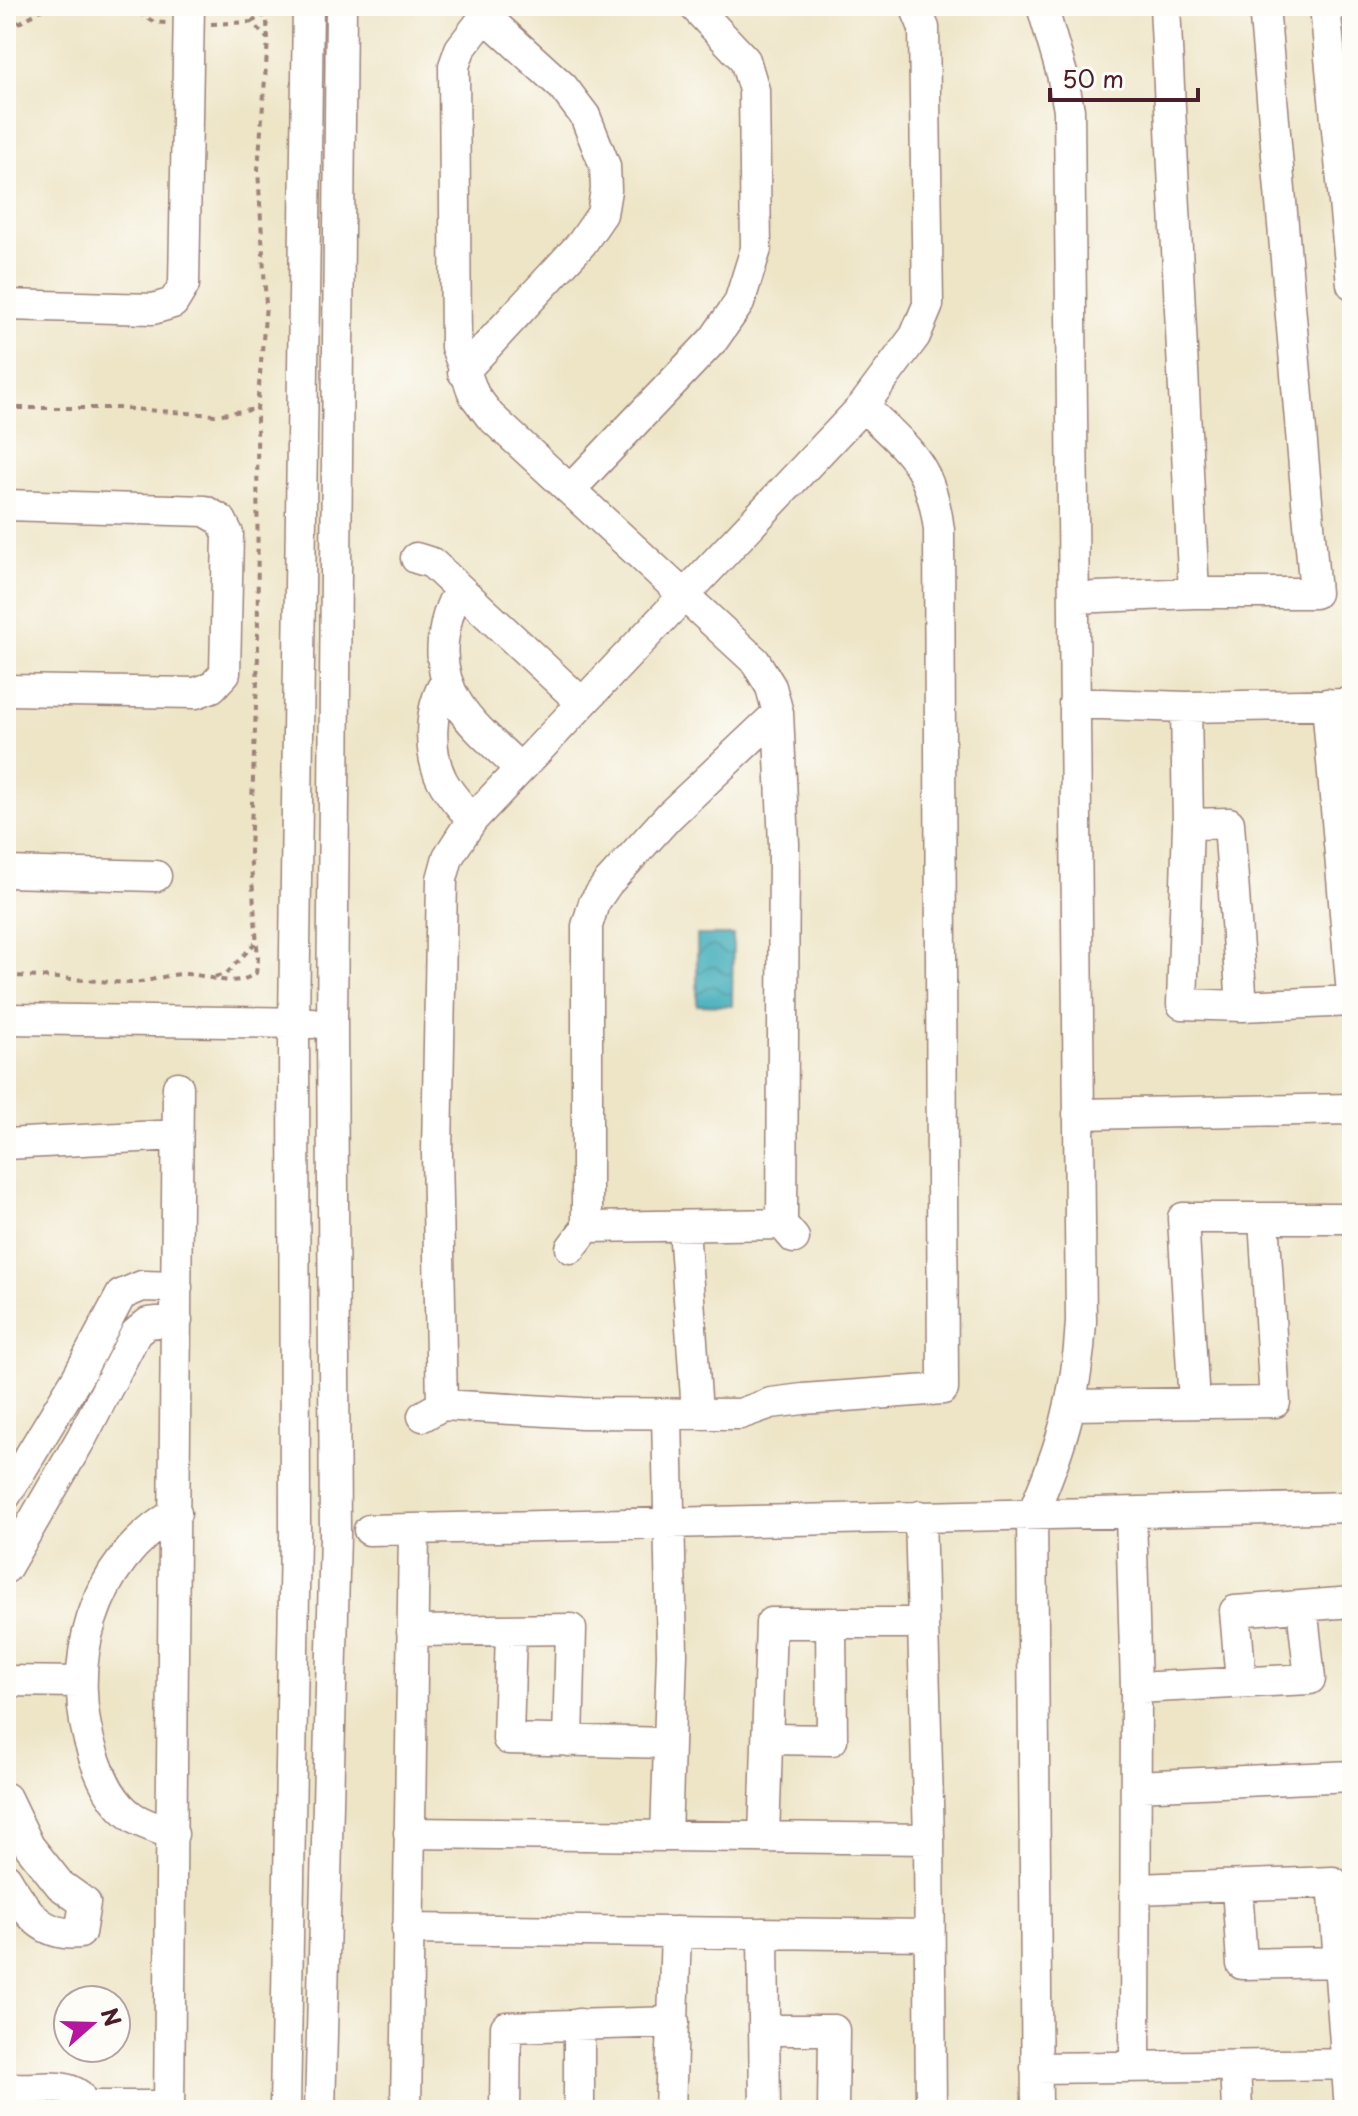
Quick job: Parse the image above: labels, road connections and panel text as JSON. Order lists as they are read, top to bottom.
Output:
{
  "scale_bar": "50 m",
  "north": "right"
}
